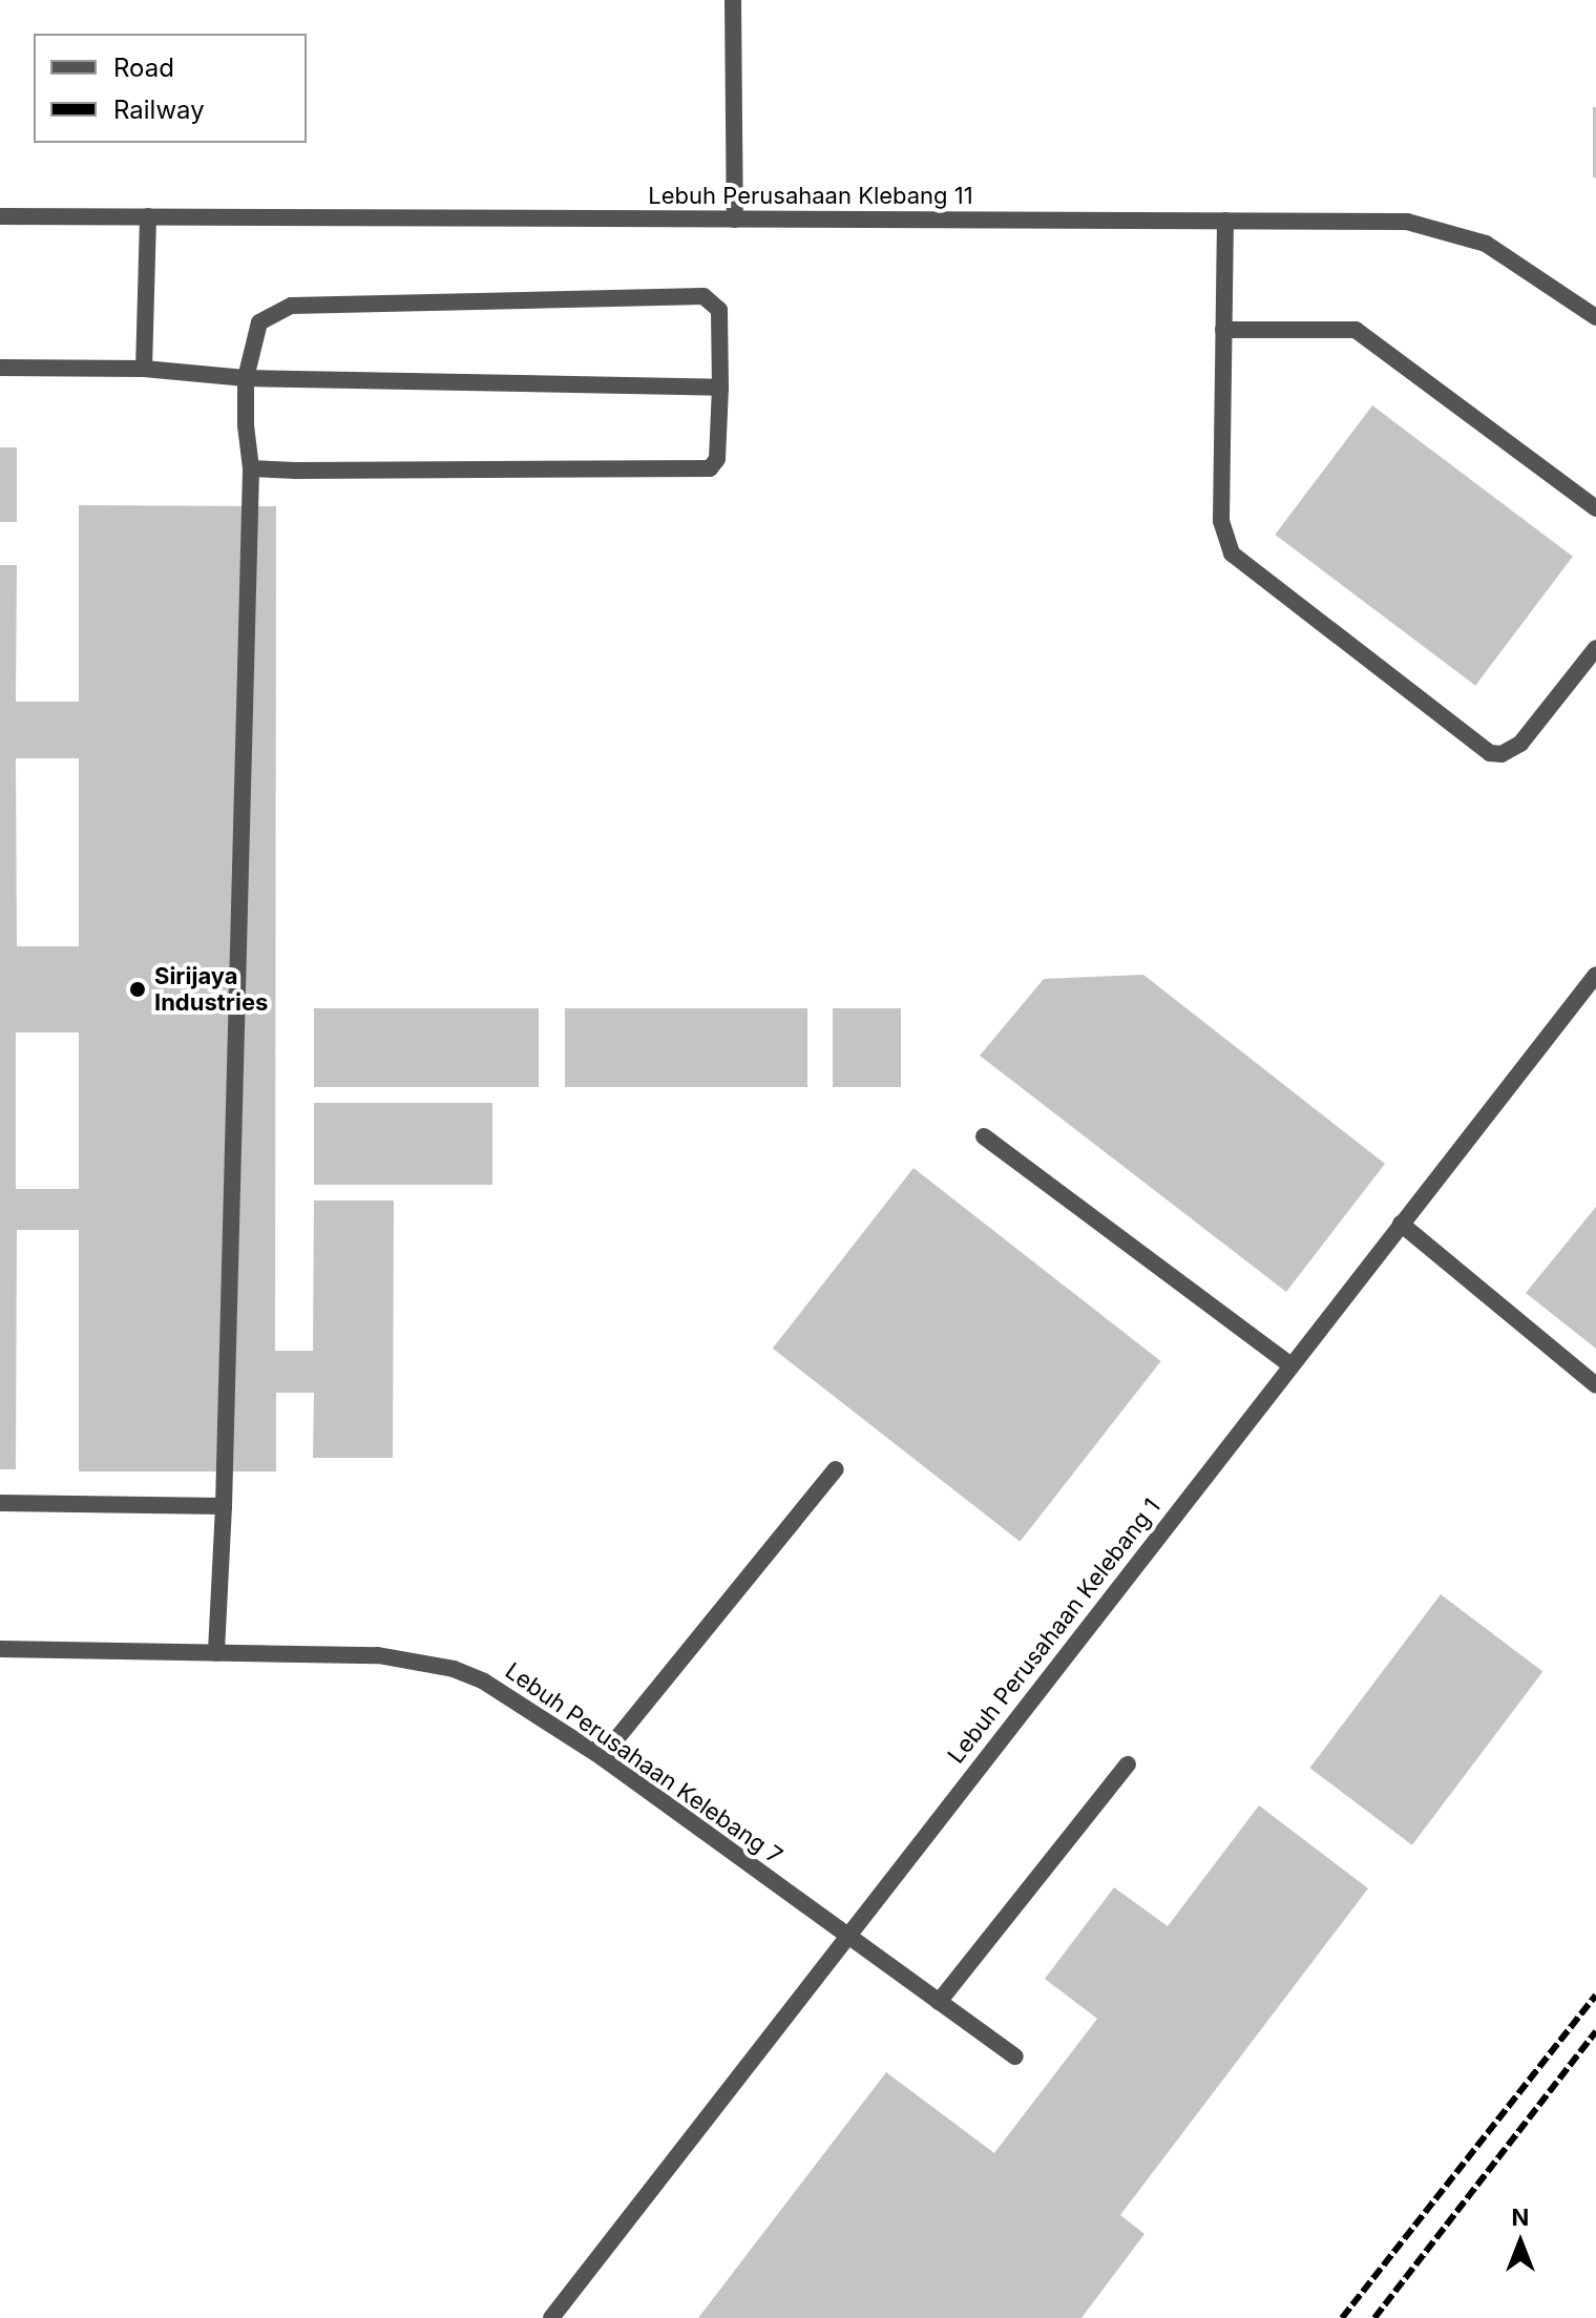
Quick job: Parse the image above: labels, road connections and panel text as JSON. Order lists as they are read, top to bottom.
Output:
{
  "streets": {
    "street": ["Lebuh Perusahaan Klebang 11", "Lebuh Perusahaan Kelebang 1", "Lebuh Perusahaan Kelebang 7"]
  },
  "crossings": [
    ["Lebuh Perusahaan Kelebang 1", "Lebuh Perusahaan Kelebang 7"]
  ],
  "places": ["Sirijaya Industries"],
  "legend": ["Road", "Railway"],
  "north": "top"
}
